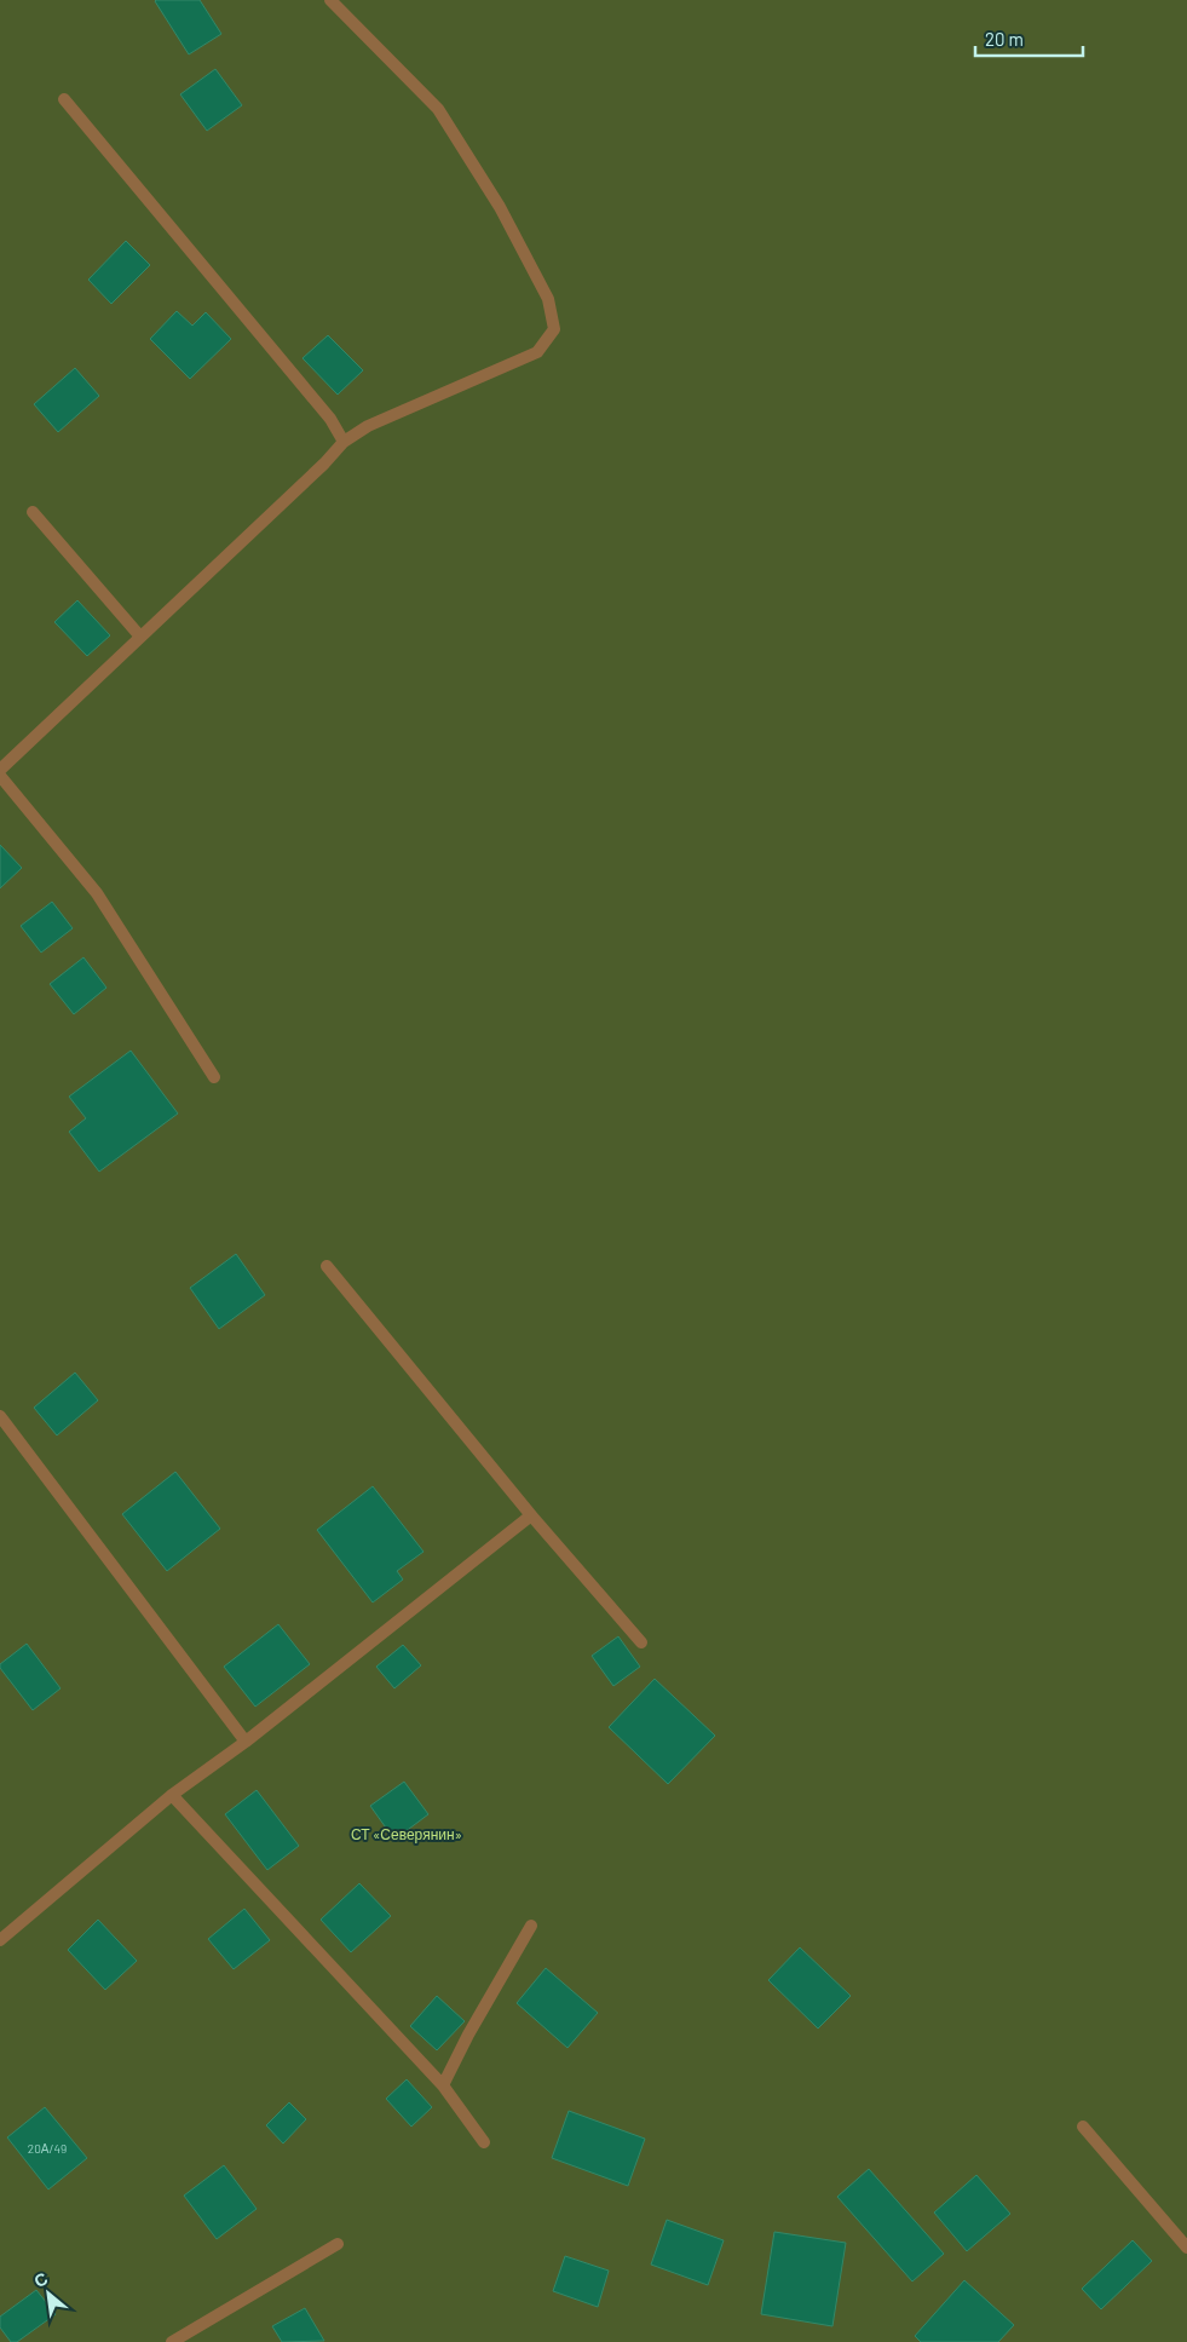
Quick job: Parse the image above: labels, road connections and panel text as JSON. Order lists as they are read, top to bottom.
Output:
{
  "parks": ["СТ «Северянин»"],
  "house_numbers": ["20А/49"],
  "scale_bar": "20 m",
  "north": "top left"
}
